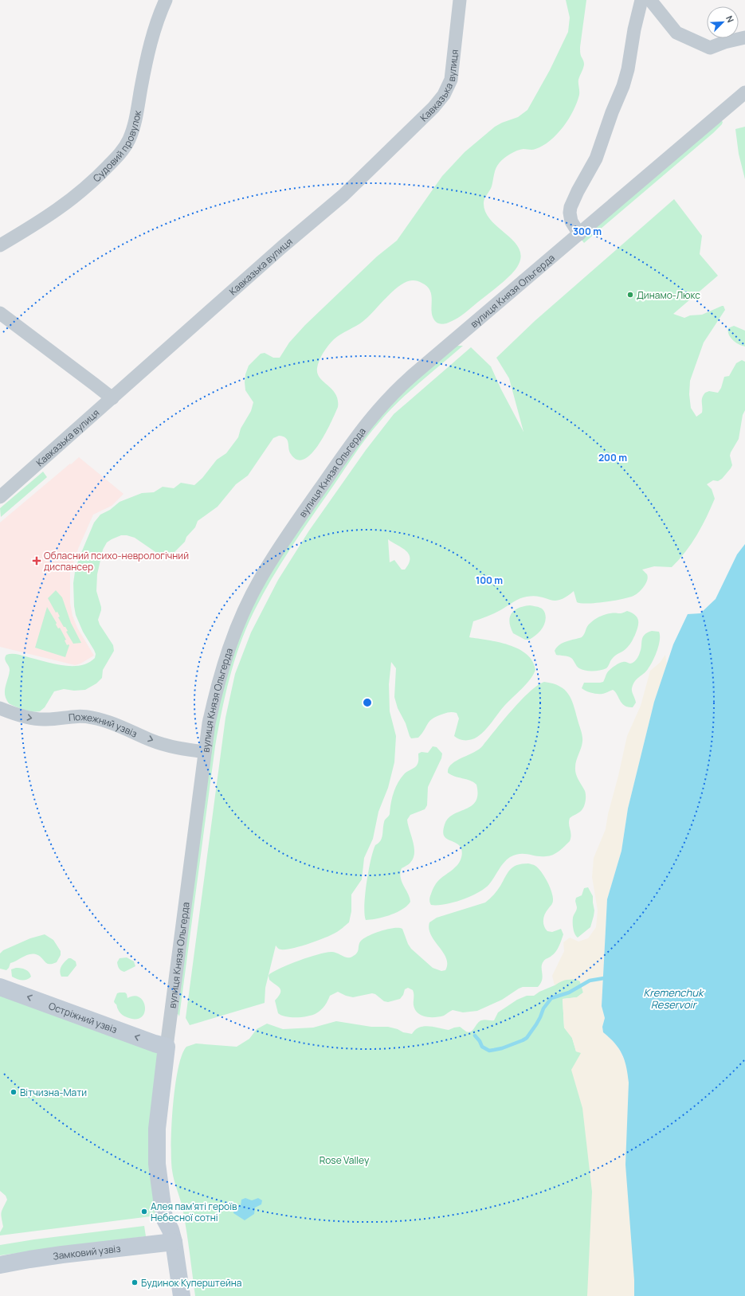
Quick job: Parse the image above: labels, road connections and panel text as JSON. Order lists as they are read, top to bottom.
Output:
{
  "streets": {
    "street": [
      "Кавказька вулиця",
      "Судовий провулок",
      "вулиця Князя Ольгерда",
      "Пожежний узвіз",
      "Остріжний узвіз",
      "Замковий узвіз"
    ]
  },
  "crossings": [
    ["вулиця Князя Ольгерда", "Пожежний узвіз"],
    ["вулиця Князя Ольгерда", "Остріжний узвіз"],
    ["вулиця Князя Ольгерда", "Замковий узвіз"]
  ],
  "one_way": ["Пожежний узвіз", "Остріжний узвіз"],
  "water": ["Kremenchuk Reservoir"],
  "parks": ["Rose Valley"],
  "places": {
    "other": [
      "Динамо-Люкс",
      "Вітчизна-Мати",
      "Алея пам'яті героїв Небесної сотні",
      "Будинок Куперштейна"
    ],
    "health": ["Обласний психо-неврологічний диспансер"]
  },
  "north": "top right",
  "rings": ["300 m", "200 m", "100 m"]
}
